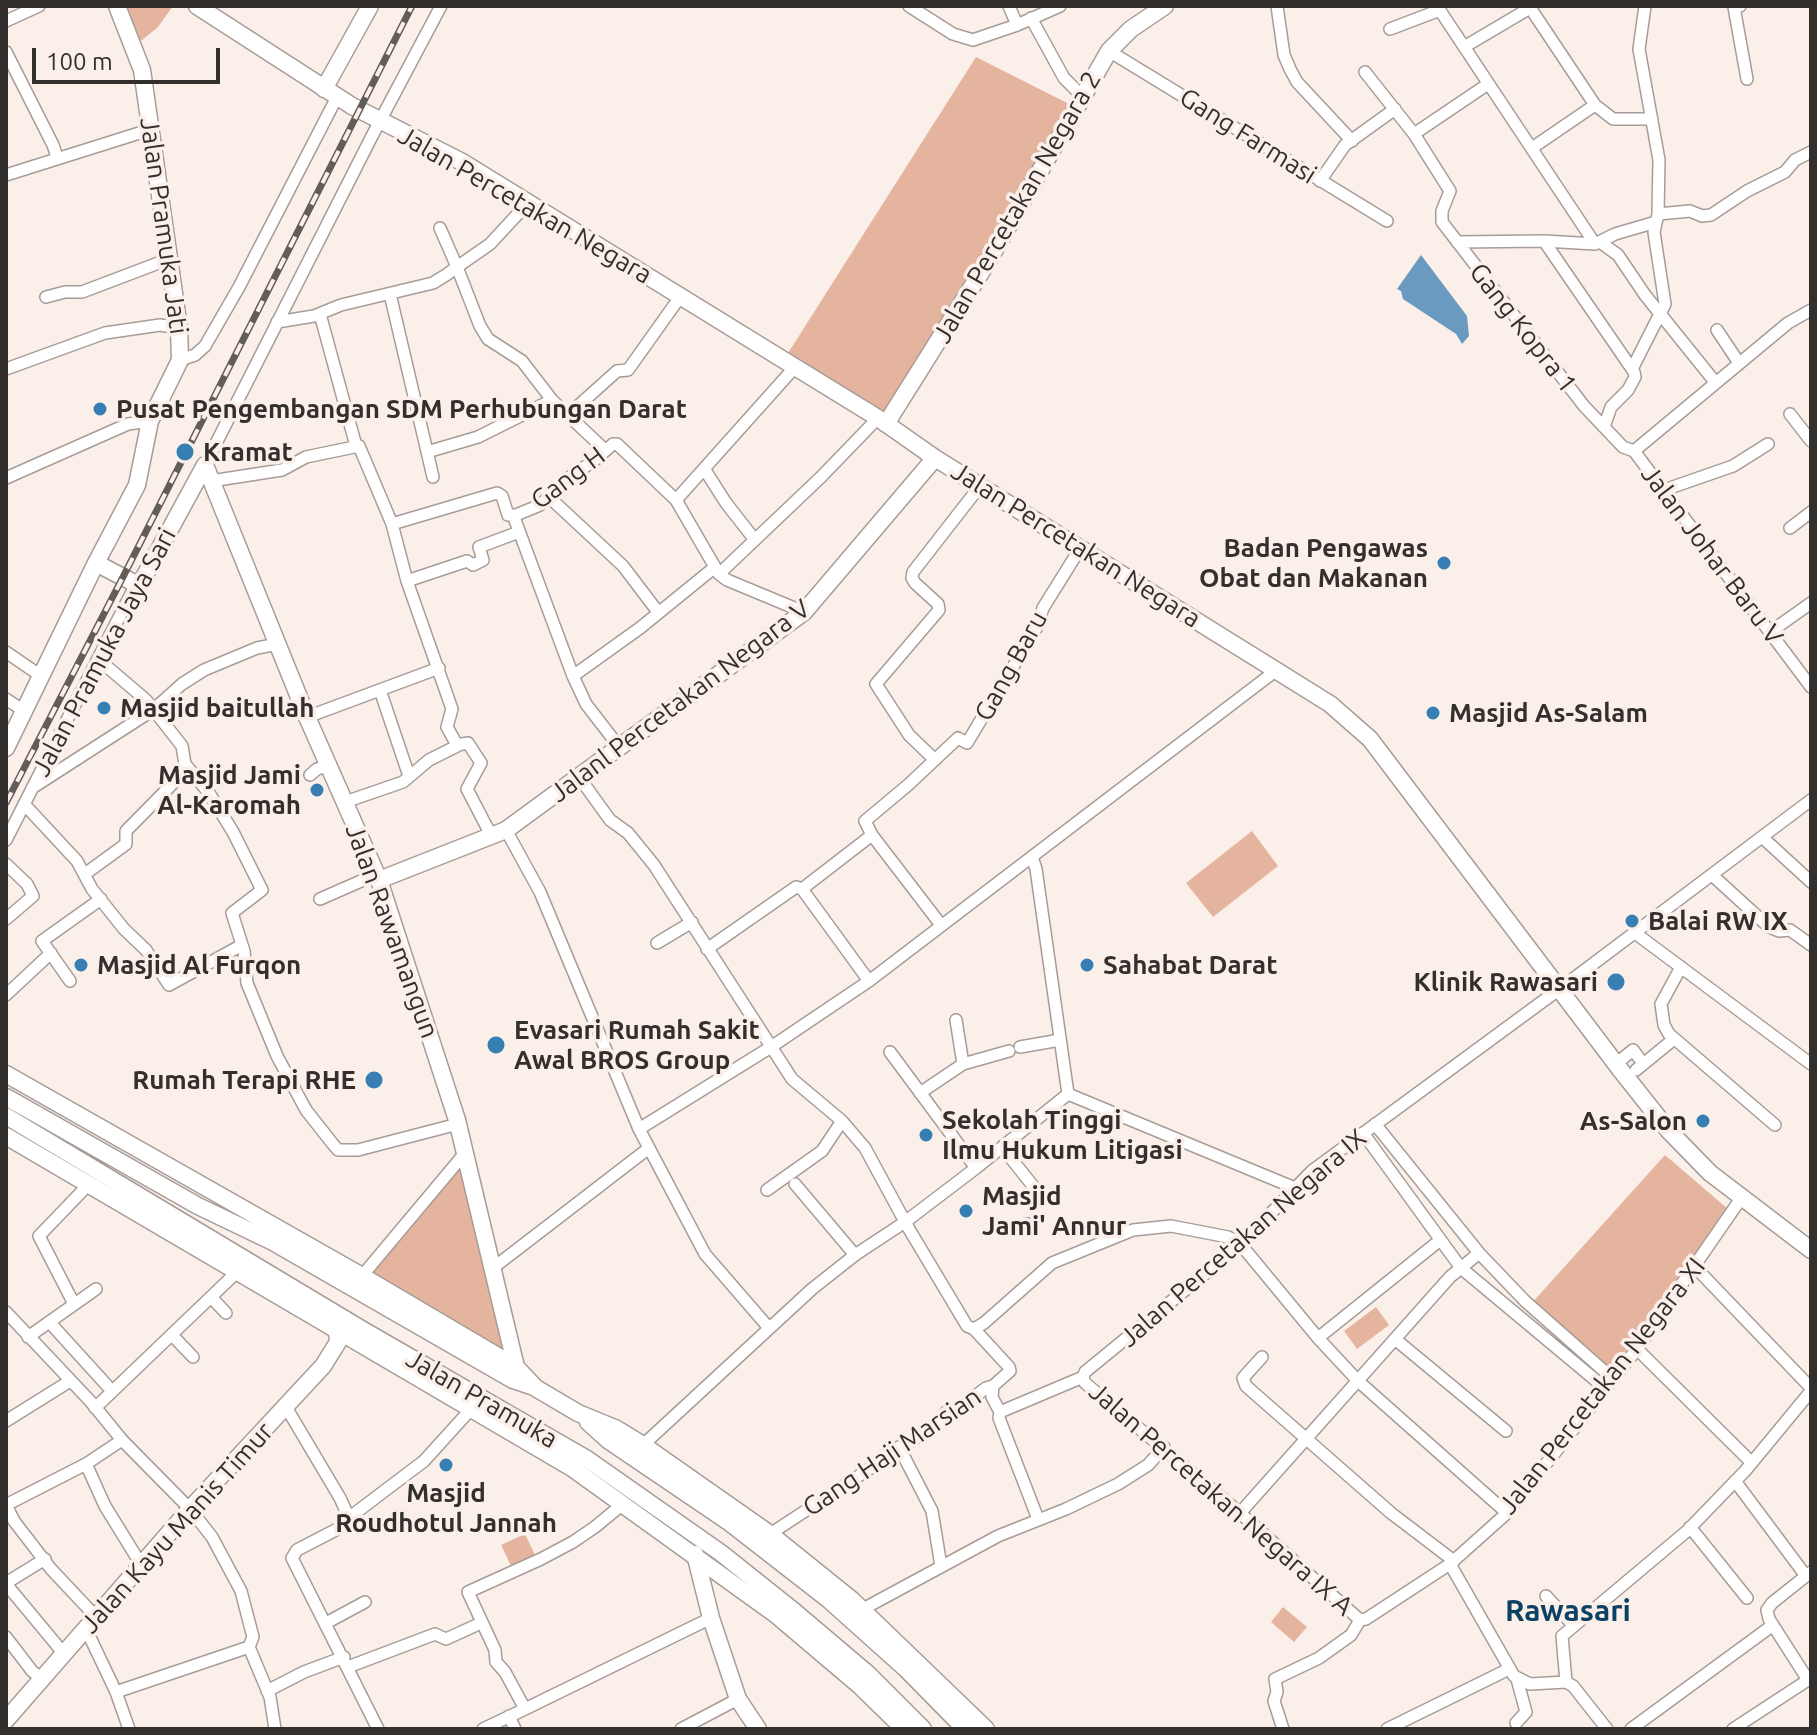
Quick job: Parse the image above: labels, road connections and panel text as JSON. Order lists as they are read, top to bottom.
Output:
{
  "streets": {
    "main road": [
      "Jalan Percetakan Negara",
      "Jalan Percetakan Negara 2",
      "Jalan Pramuka Jati",
      "Jalan Pramuka Jaya Sari",
      "Jalanl Percetakan Negara V",
      "Jalan Rawamangun",
      "Jalan Pramuka",
      "Jalan Kayu Manis Timur"
    ],
    "street": [
      "Gang Farmasi",
      "Gang Kopra 1",
      "Gang H",
      "Jalan Johar Baru V",
      "Gang Baru",
      "Jalan Percetakan Negara IX",
      "Jalan Percetakan Negara XI",
      "Gang Haji Marsian",
      "Jalan Percetakan Negara IX A"
    ]
  },
  "crossings": [
    ["Gang Farmasi", "Jalan Percetakan Negara 2"],
    ["Jalan Percetakan Negara", "Jalan Percetakan Negara 2"],
    ["Jalan Percetakan Negara", "Gang Baru"],
    ["Jalan Percetakan Negara", "Jalanl Percetakan Negara V"],
    ["Jalan Percetakan Negara", "Jalan Percetakan Negara IX"],
    ["Jalan Percetakan Negara", "Jalan Percetakan Negara XI"],
    ["Gang Kopra 1", "Jalan Johar Baru V"],
    ["Gang H", "Jalanl Percetakan Negara V"],
    ["Jalan Pramuka Jaya Sari", "Jalan Rawamangun"],
    ["Jalanl Percetakan Negara V", "Jalan Rawamangun"],
    ["Jalan Rawamangun", "Jalan Pramuka"],
    ["Jalan Percetakan Negara IX", "Jalan Percetakan Negara IX A"],
    ["Jalan Percetakan Negara XI", "Jalan Percetakan Negara IX A"],
    ["Jalan Pramuka", "Gang Haji Marsian"],
    ["Jalan Pramuka", "Jalan Kayu Manis Timur"]
  ],
  "districts": ["Rawasari"],
  "places": [
    "Pusat Pengembangan SDM Perhubungan Darat",
    "Kramat",
    "Badan Pengawas Obat dan Makanan",
    "Masjid baitullah",
    "Masjid As-Salam",
    "Masjid Jami Al-Karomah",
    "Balai RW IX",
    "Masjid Al Furqon",
    "Sahabat Darat",
    "Klinik Rawasari",
    "Evasari Rumah Sakit Awal BROS Group",
    "Rumah Terapi RHE",
    "As-Salon",
    "Sekolah Tinggi Ilmu Hukum Litigasi",
    "Masjid Jami' Annur",
    "Masjid Roudhotul Jannah"
  ],
  "scale_bar": "100 m"
}
